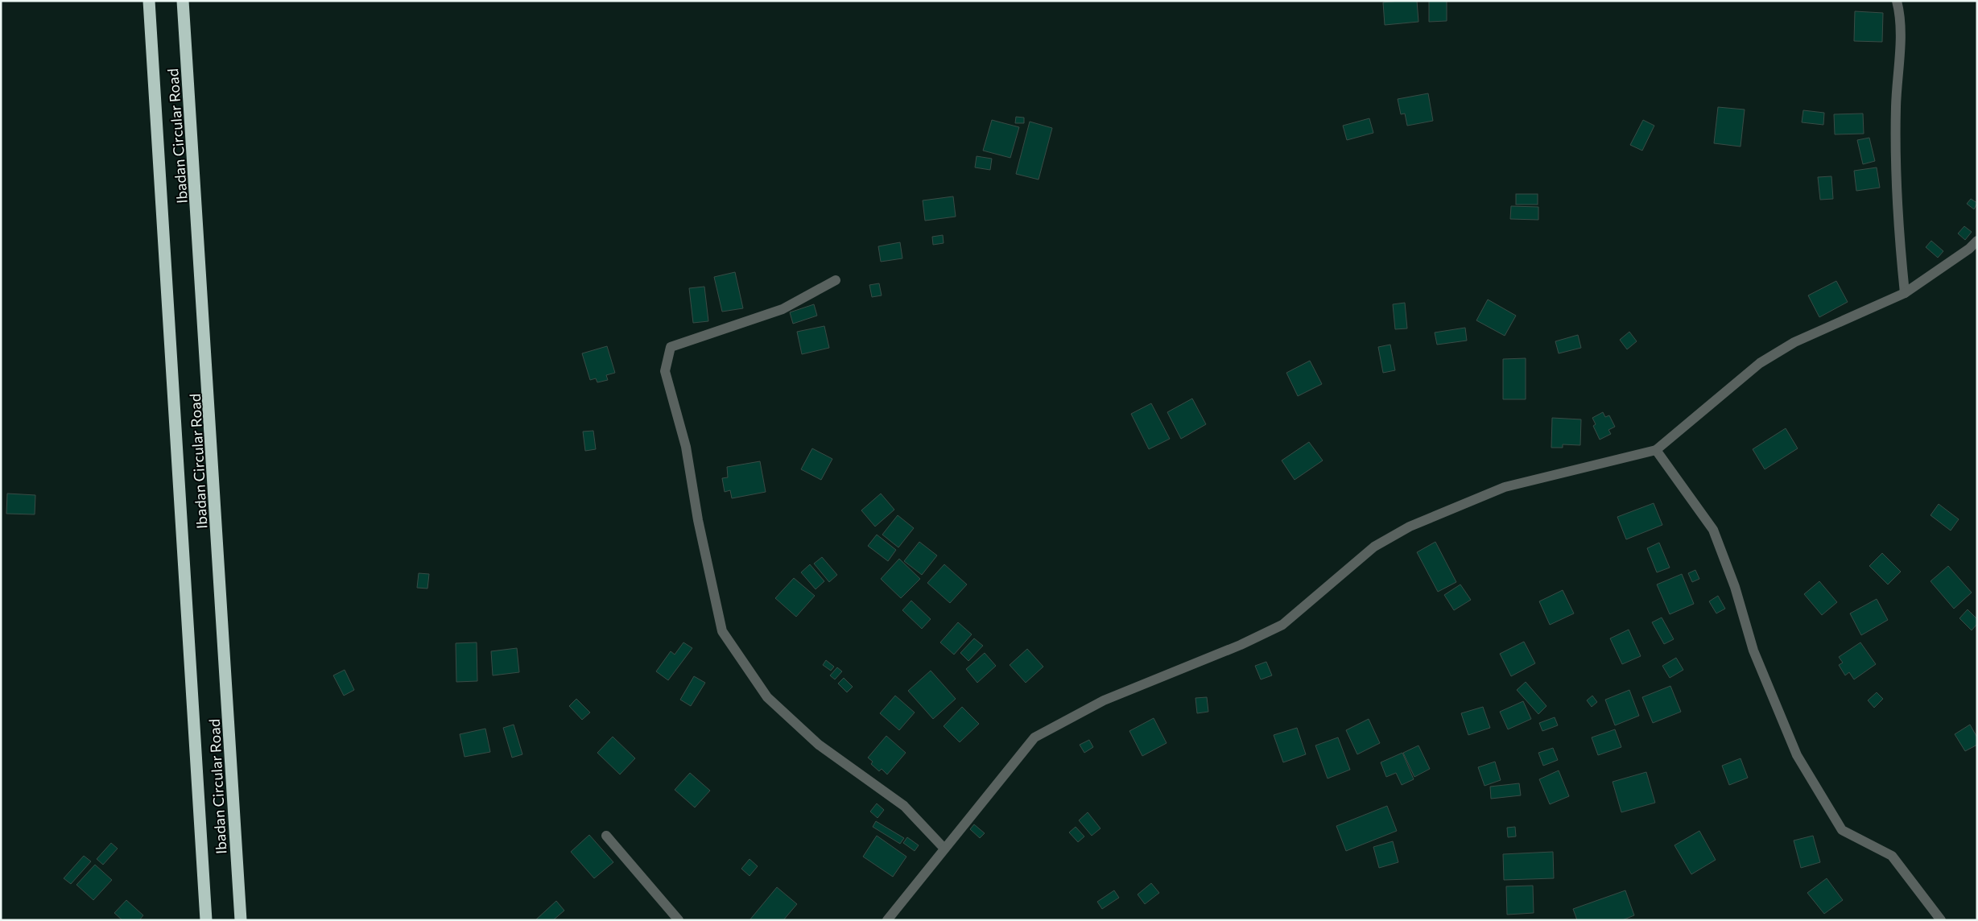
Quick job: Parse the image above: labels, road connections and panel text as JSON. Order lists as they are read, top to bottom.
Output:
{
  "streets": {
    "highway": ["Ibadan Circular Road"]
  }
}
